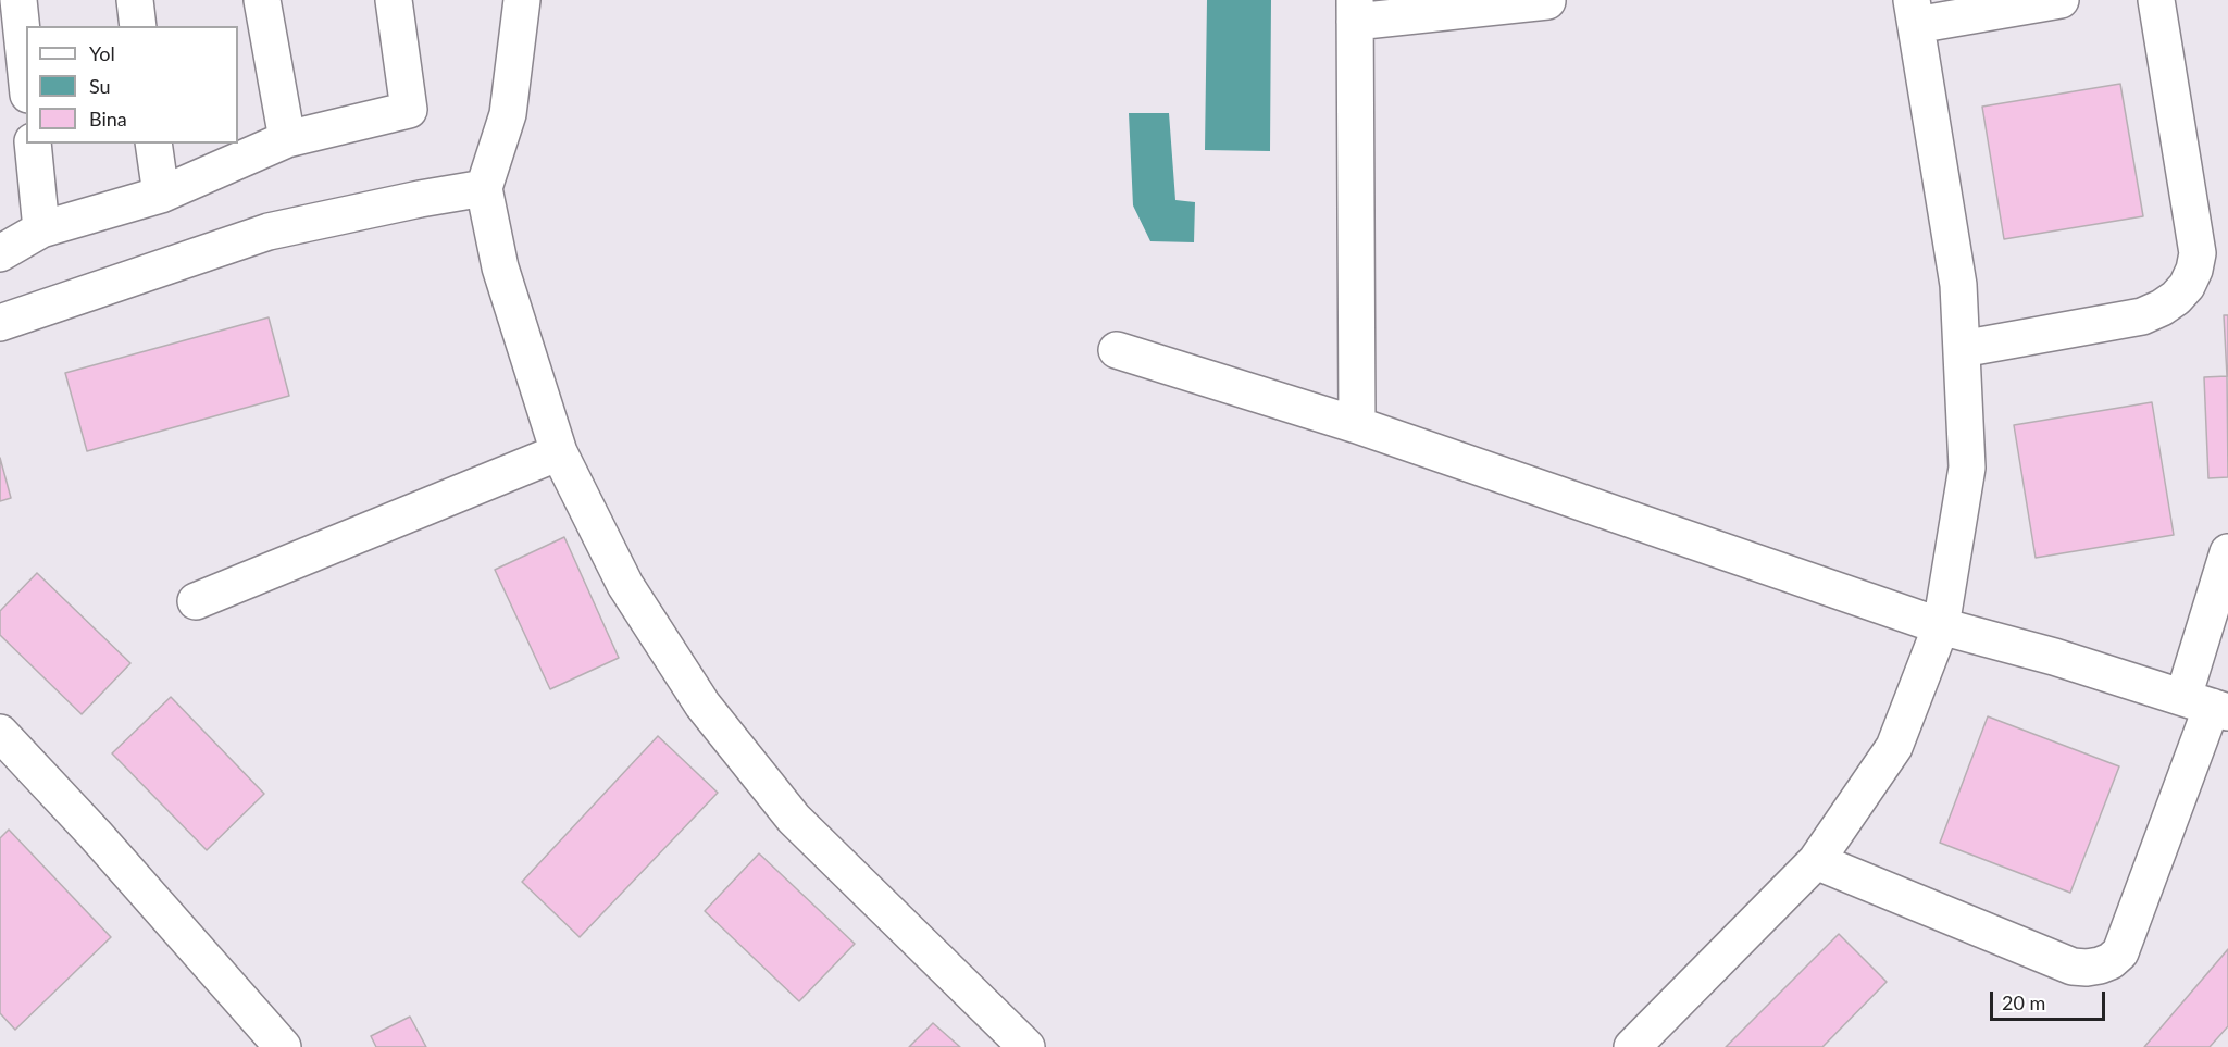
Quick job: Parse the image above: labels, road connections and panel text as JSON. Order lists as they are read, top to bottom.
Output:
{
  "legend": ["Yol", "Su", "Bina"],
  "scale_bar": "20 m"
}
